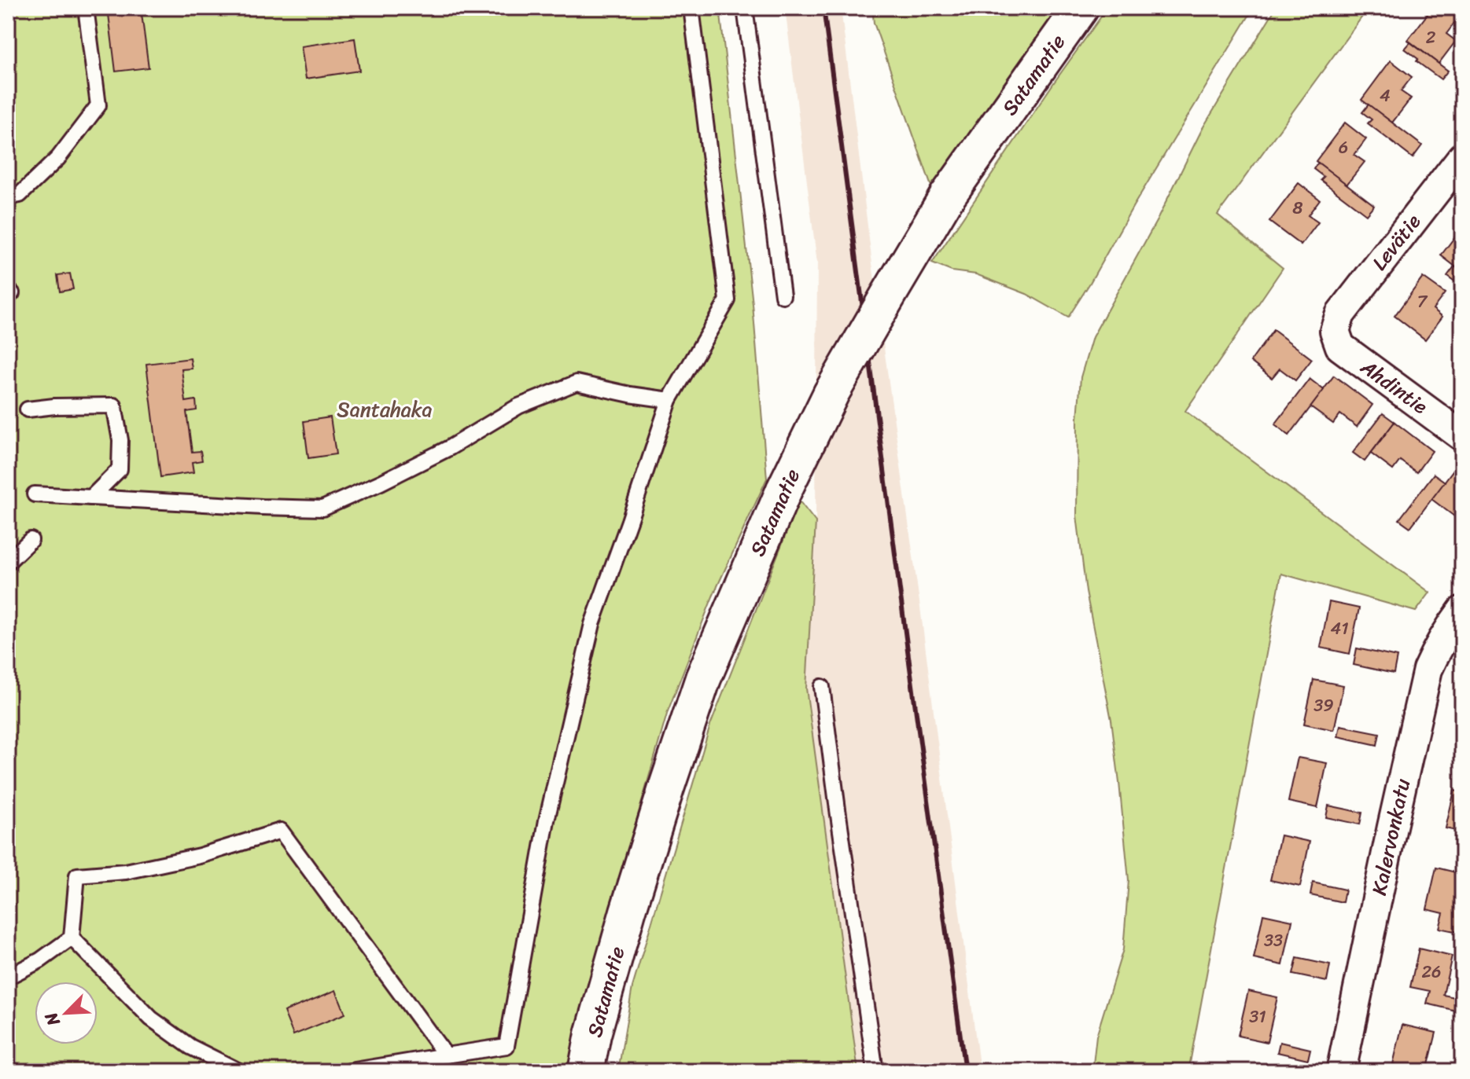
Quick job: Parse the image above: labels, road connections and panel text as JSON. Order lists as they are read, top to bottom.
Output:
{
  "streets": {
    "main road": ["Satamatie"],
    "street": ["Levätie", "Ahdintie", "Kalervonkatu"]
  },
  "crossings": [
    ["Levätie", "Ahdintie"]
  ],
  "parks": ["Santahaka"],
  "house_numbers": [
    "2",
    "4",
    "6",
    "8",
    "7",
    "41",
    "39",
    "33",
    "26",
    "31"
  ],
  "north": "bottom left"
}
